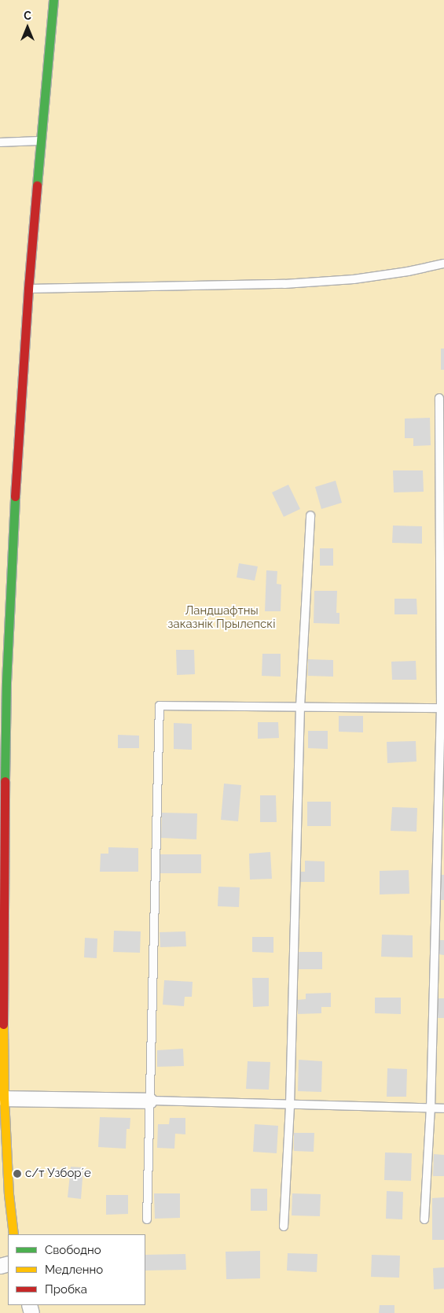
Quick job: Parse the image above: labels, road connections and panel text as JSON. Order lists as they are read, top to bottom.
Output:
{
  "parks": ["Ландшафтны заказнік Прылепскі"],
  "places": ["с/т Узборʼе"],
  "legend": ["Свободно", "Медленно", "Пробка"],
  "north": "top"
}
